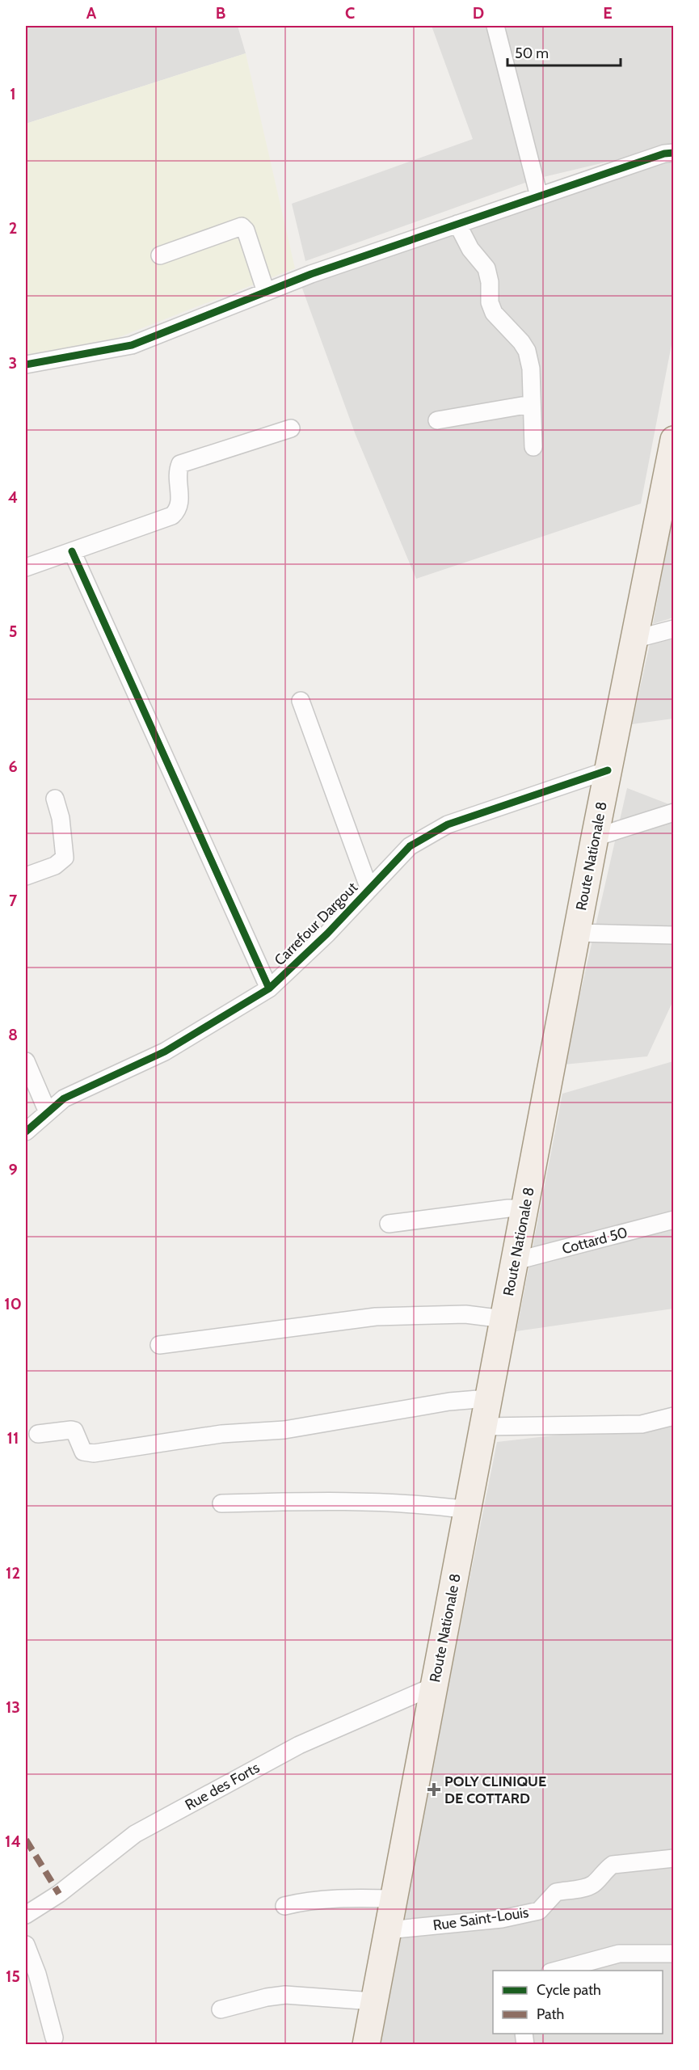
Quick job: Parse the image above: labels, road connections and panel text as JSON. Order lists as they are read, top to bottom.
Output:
{
  "streets": {
    "main road": ["Route Nationale 8"],
    "street": [
      "Carrefour Dargout",
      "Cottard 50",
      "Rue des Forts",
      "Rue Saint-Louis"
    ]
  },
  "crossings": [
    ["Route Nationale 8", "Carrefour Dargout"],
    ["Route Nationale 8", "Cottard 50"],
    ["Route Nationale 8", "Rue des Forts"],
    ["Route Nationale 8", "Rue Saint-Louis"]
  ],
  "places": {
    "health": ["POLY CLINIQUE DE COTTARD"]
  },
  "legend": ["Cycle path", "Path"],
  "scale_bar": "50 m",
  "grid": {
    "columns": [
      "A",
      "B",
      "C",
      "D",
      "E"
    ],
    "rows": [
      "1",
      "2",
      "3",
      "4",
      "5",
      "6",
      "7",
      "8",
      "9",
      "10",
      "11",
      "12",
      "13",
      "14",
      "15"
    ]
  }
}
